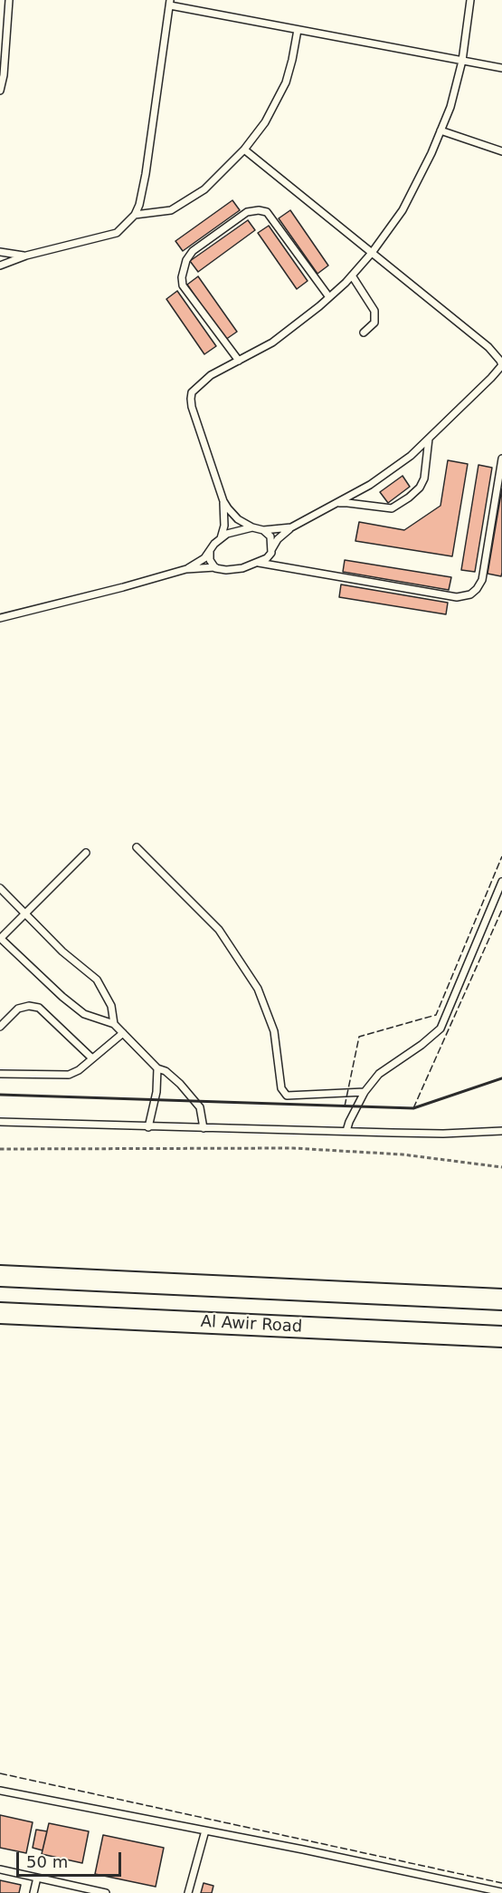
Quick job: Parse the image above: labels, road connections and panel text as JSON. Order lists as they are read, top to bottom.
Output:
{
  "streets": {
    "highway": ["Al Awir Road"]
  },
  "scale_bar": "50 m"
}
